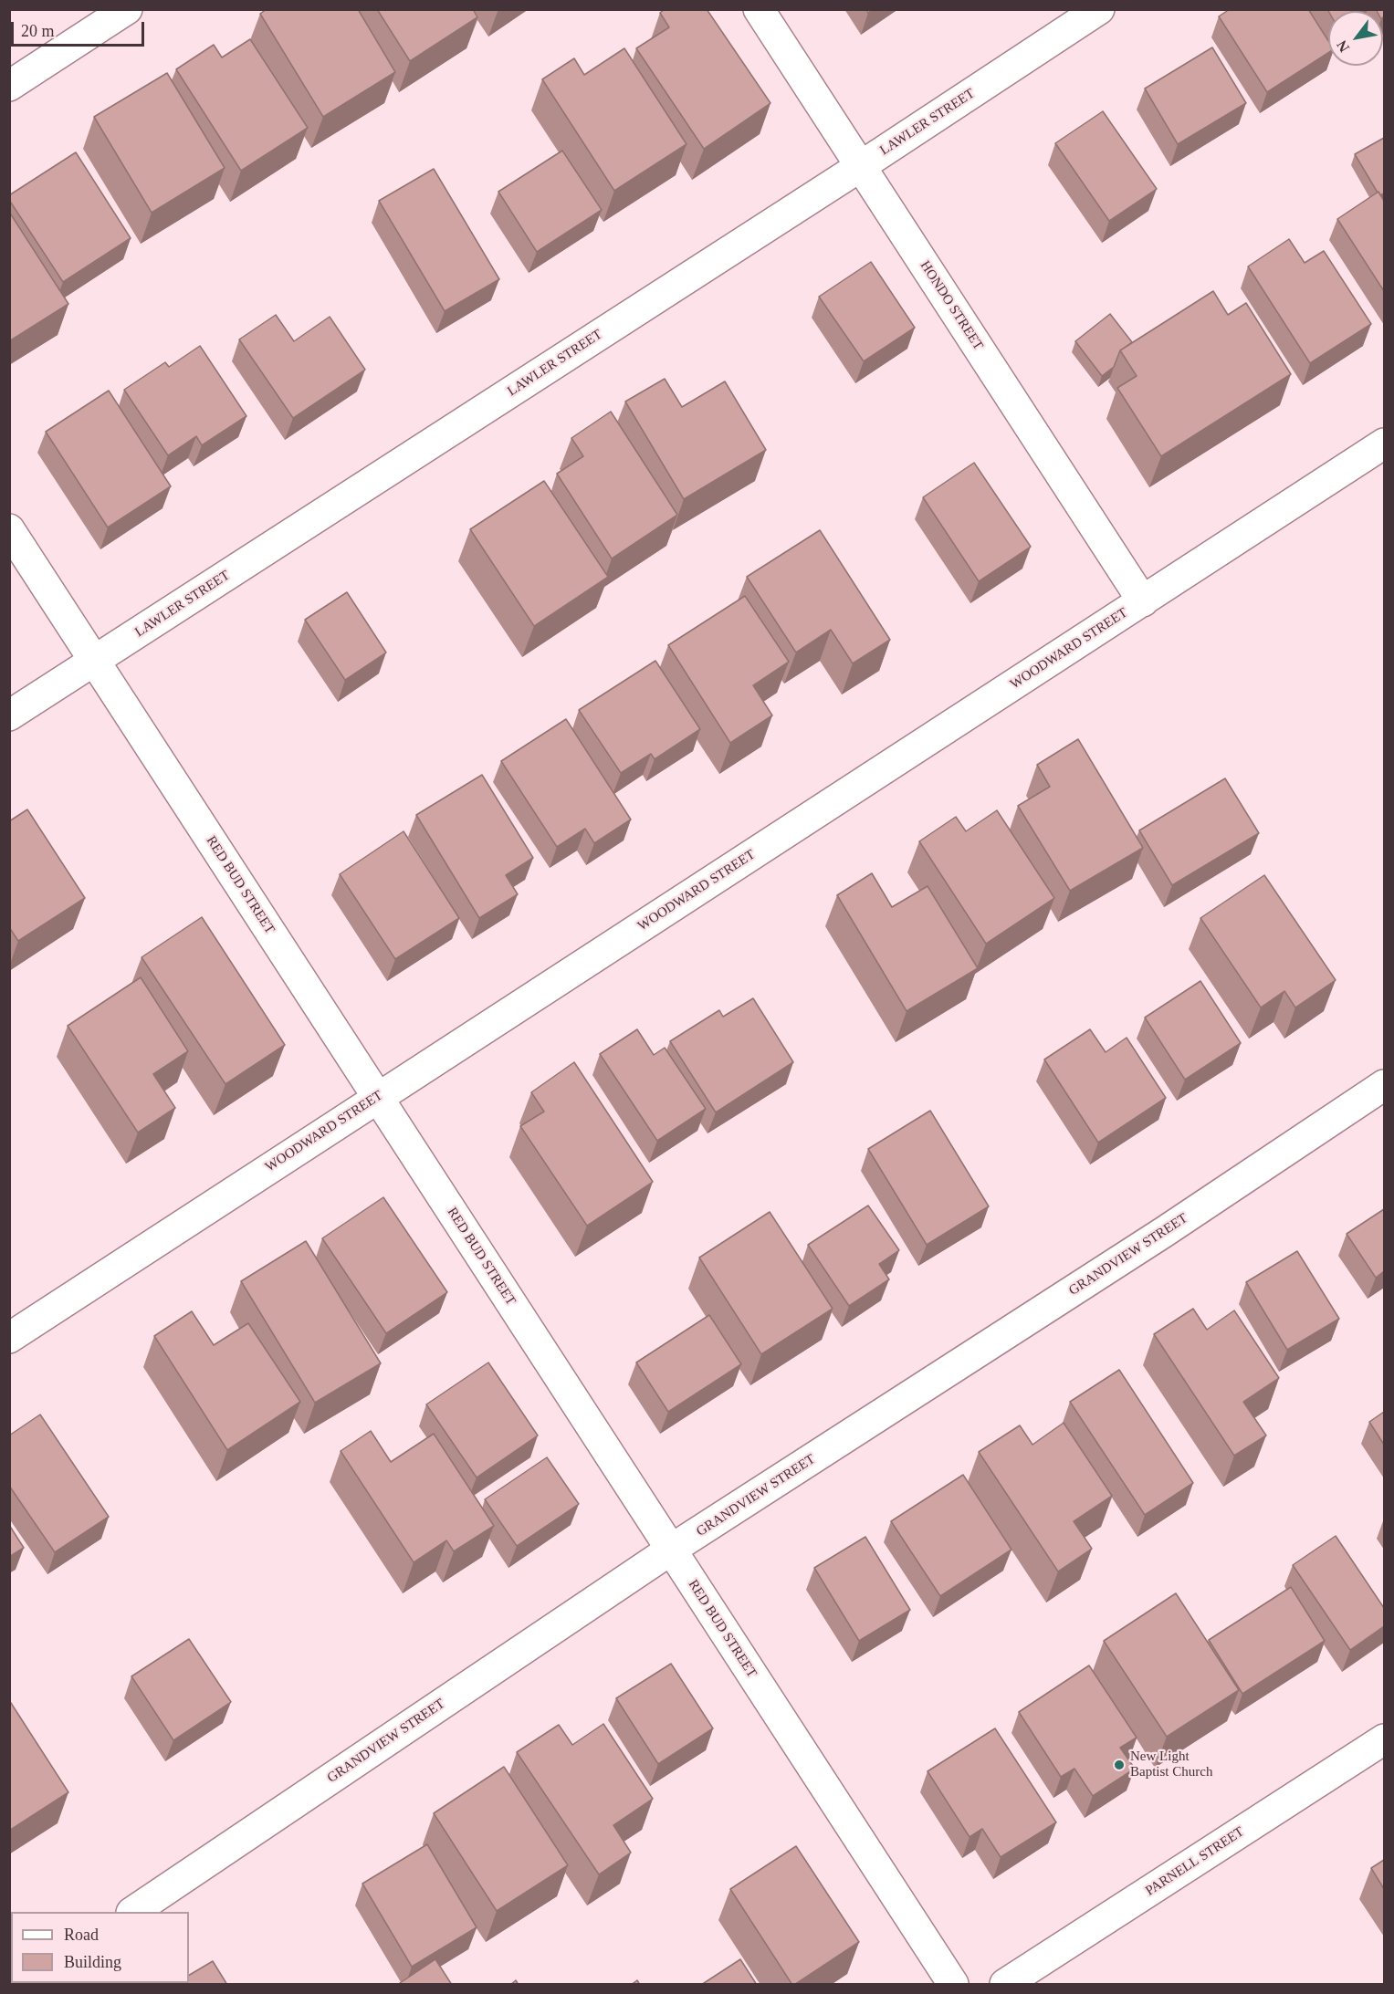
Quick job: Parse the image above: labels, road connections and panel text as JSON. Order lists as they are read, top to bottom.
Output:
{
  "streets": {
    "street": [
      "LAWLER STREET",
      "HONDO STREET",
      "WOODWARD STREET",
      "RED BUD STREET",
      "GRANDVIEW STREET",
      "PARNELL STREET"
    ]
  },
  "crossings": [
    ["LAWLER STREET", "HONDO STREET"],
    ["LAWLER STREET", "RED BUD STREET"],
    ["HONDO STREET", "WOODWARD STREET"],
    ["WOODWARD STREET", "RED BUD STREET"],
    ["RED BUD STREET", "GRANDVIEW STREET"]
  ],
  "places": ["New Light Baptist Church"],
  "legend": ["Road", "Building"],
  "scale_bar": "20 m",
  "north": "bottom left"
}
